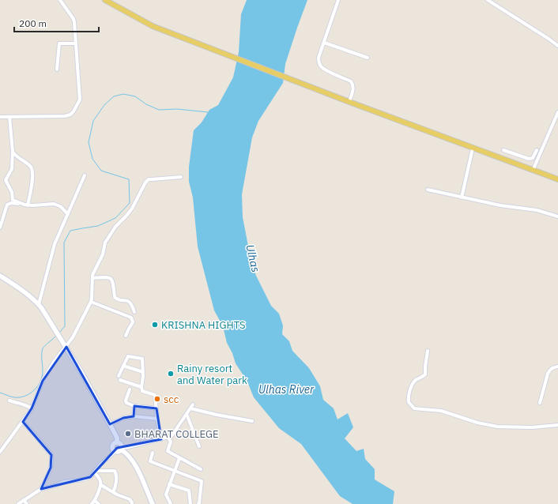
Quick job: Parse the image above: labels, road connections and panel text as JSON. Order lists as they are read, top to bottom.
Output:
{
  "water": ["Ulhas", "Ulhas River"],
  "places": [
    "KRISHNA HIGHTS",
    "Rainy resort and Water park",
    "scc",
    "BHARAT COLLEGE"
  ],
  "scale_bar": "200 m"
}
